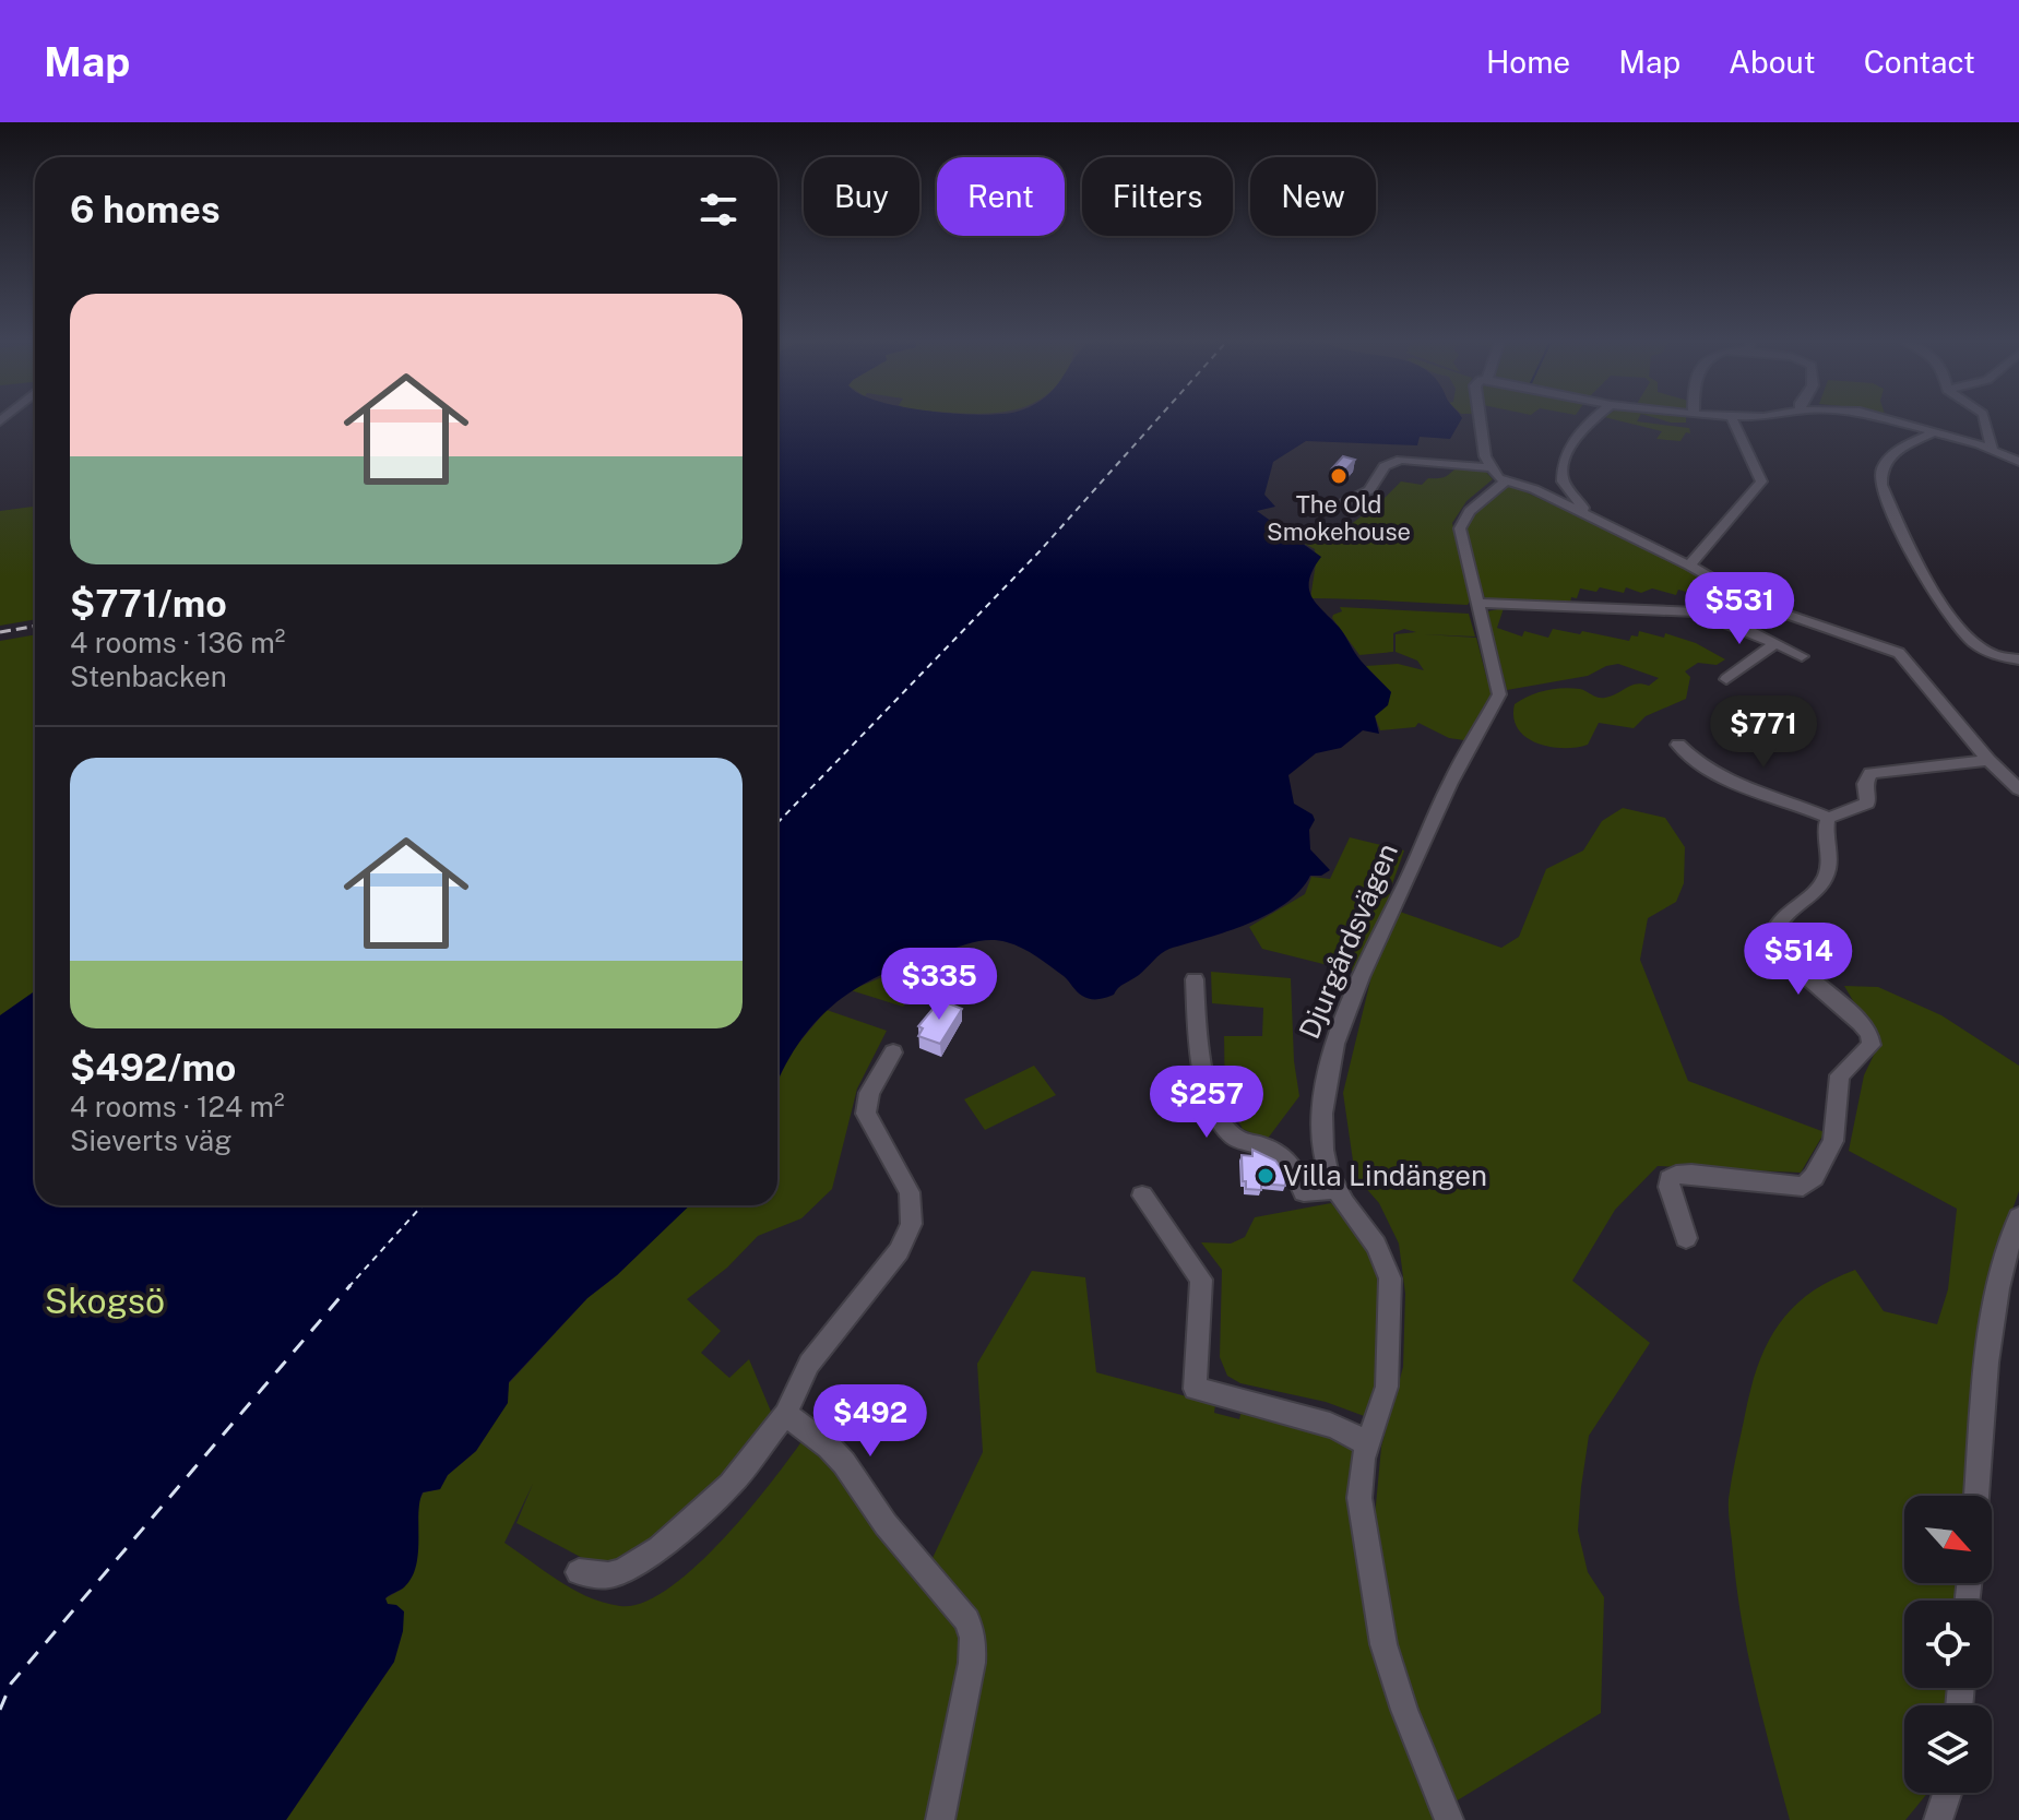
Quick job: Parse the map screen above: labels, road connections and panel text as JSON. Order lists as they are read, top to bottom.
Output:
{
  "streets": {
    "street": ["Djurgårdsvägen"]
  },
  "parks": ["Skogsö"],
  "places": ["The Old Smokehouse", "Villa Lindängen"],
  "north": "bottom right",
  "page": {
    "header": "Map",
    "nav": [
      "Home",
      "Map",
      "About",
      "Contact"
    ],
    "chip": [
      "Buy",
      "Rent",
      "Filters",
      "New"
    ],
    "heading": "6 homes",
    "list": [
      {
        "name": "$771/mo",
        "note": "4 rooms · 136 m² · Stenbacken"
      },
      {
        "name": "$492/mo",
        "note": "4 rooms · 124 m² · Sieverts väg"
      }
    ],
    "price": [
      "$531",
      "$771",
      "$514",
      "$335",
      "$257",
      "$492"
    ]
  }
}
